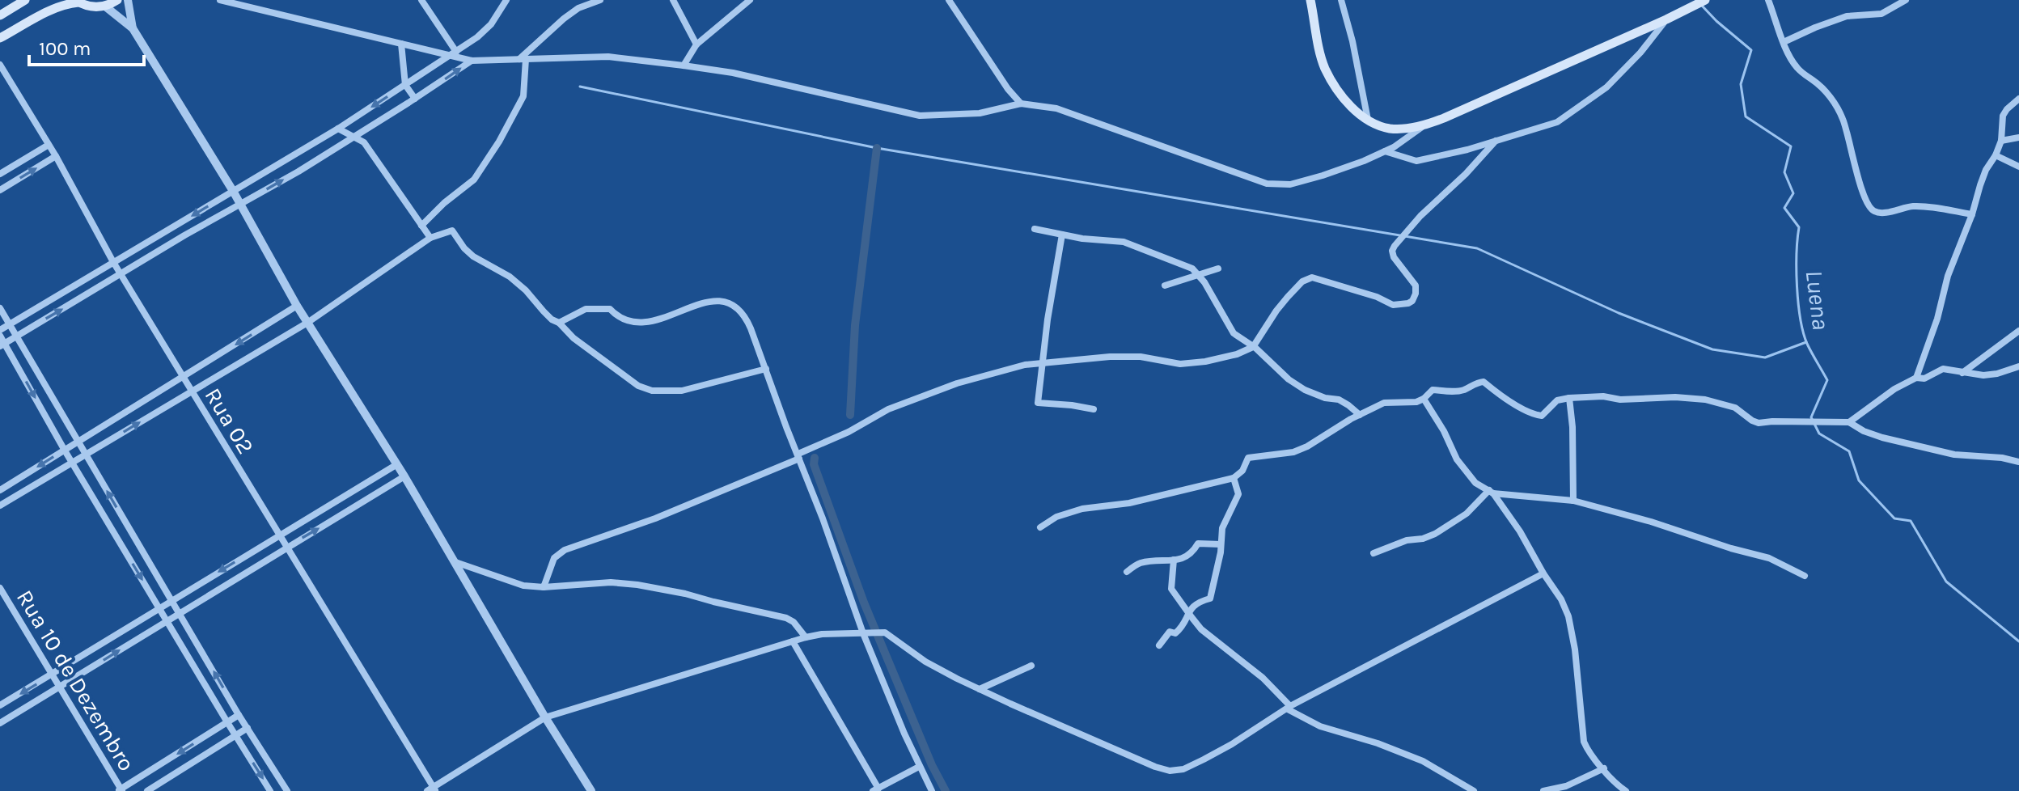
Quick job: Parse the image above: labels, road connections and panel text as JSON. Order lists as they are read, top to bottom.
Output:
{
  "streets": {
    "street": ["Rua 02", "Rua 10 de Dezembro"]
  },
  "water": ["Luena"],
  "scale_bar": "100 m"
}
